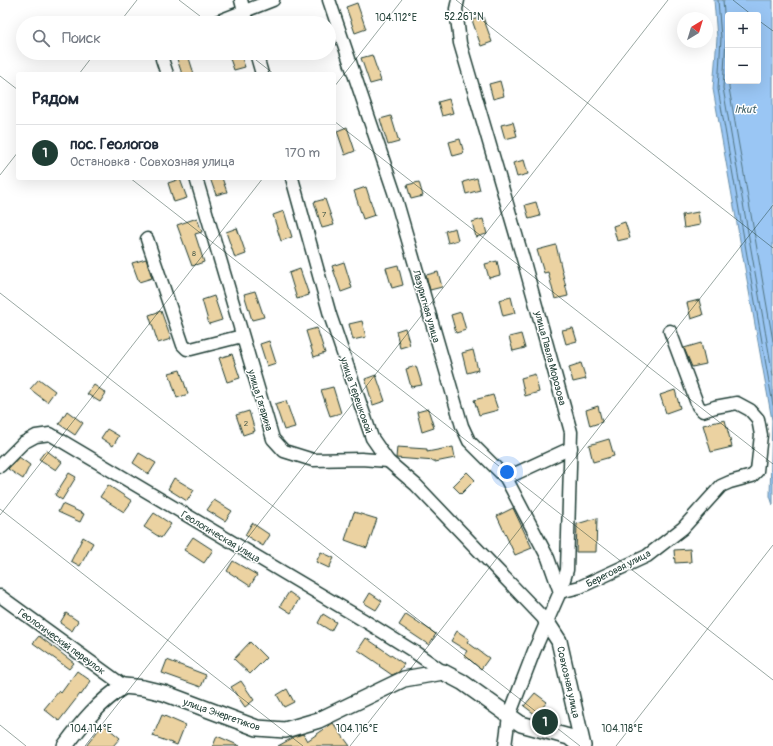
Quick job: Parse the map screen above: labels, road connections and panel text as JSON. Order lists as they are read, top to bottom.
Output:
{
  "streets": {
    "street": [
      "Лазуритная улица",
      "улица Павла Морозова",
      "улица Терешковой",
      "улица Гагарина",
      "Геологическая улица",
      "Береговая улица",
      "Геологический переулок",
      "Совхозная улица",
      "улица Энергетиков"
    ]
  },
  "crossings": [
    ["Лазуритная улица", "улица Павла Морозова"],
    ["Лазуритная улица", "Береговая улица"],
    ["улица Павла Морозова", "улица Терешковой"],
    ["улица Павла Морозова", "Береговая улица"],
    ["улица Павла Морозова", "Совхозная улица"],
    ["улица Терешковой", "улица Гагарина"],
    ["улица Терешковой", "Совхозная улица"],
    ["Геологическая улица", "улица Энергетиков"],
    ["Геологический переулок", "улица Энергетиков"]
  ],
  "water": ["Irkut"],
  "house_numbers": ["7", "8", "2"],
  "north": "top right",
  "page": {
    "map_buttons": ["+", "−"],
    "search": "Поиск",
    "heading": "Рядом",
    "list": [
      {
        "mark": "1",
        "name": "пос. Геологов",
        "note": "Остановка · Совхозная улица",
        "value": "170 m"
      }
    ],
    "pins": "1"
  },
  "coordinates": [
    "52.261°N",
    "104.112°E",
    "104.114°E",
    "104.116°E",
    "104.118°E"
  ]
}
